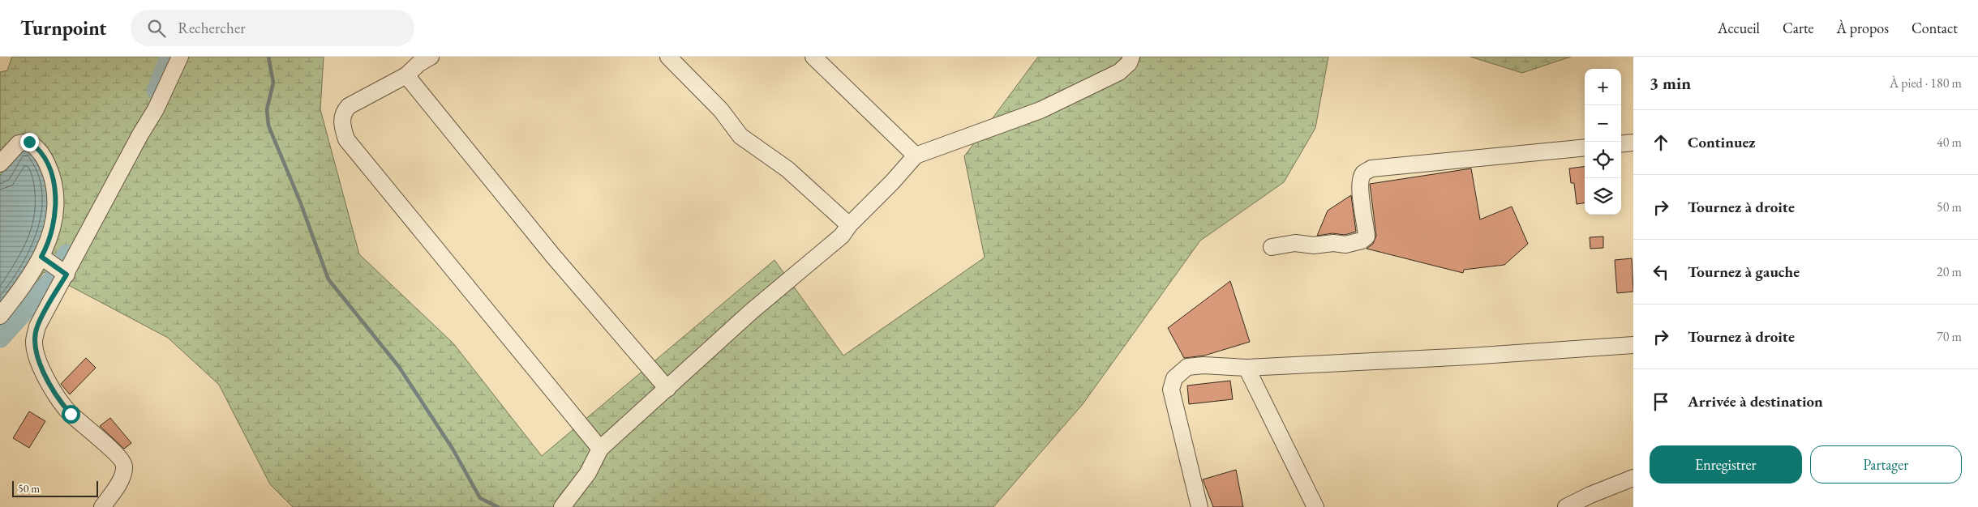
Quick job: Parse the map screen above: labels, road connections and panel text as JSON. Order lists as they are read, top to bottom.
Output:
{
  "scale_bar": "50 m",
  "page": {
    "header": "Turnpoint",
    "search": "Rechercher",
    "nav": [
      "Accueil",
      "Carte",
      "À propos",
      "Contact"
    ],
    "heading": ["3 min", "À pied · 180 m"],
    "map_buttons": ["+", "−"],
    "list": [
      ["Continuez", "40 m"],
      ["Tournez à droite", "50 m"],
      ["Tournez à gauche", "20 m"],
      ["Tournez à droite", "70 m"],
      "Arrivée à destination"
    ],
    "buttons": ["Enregistrer", "Partager"],
    "scale": "50 m"
  }
}
